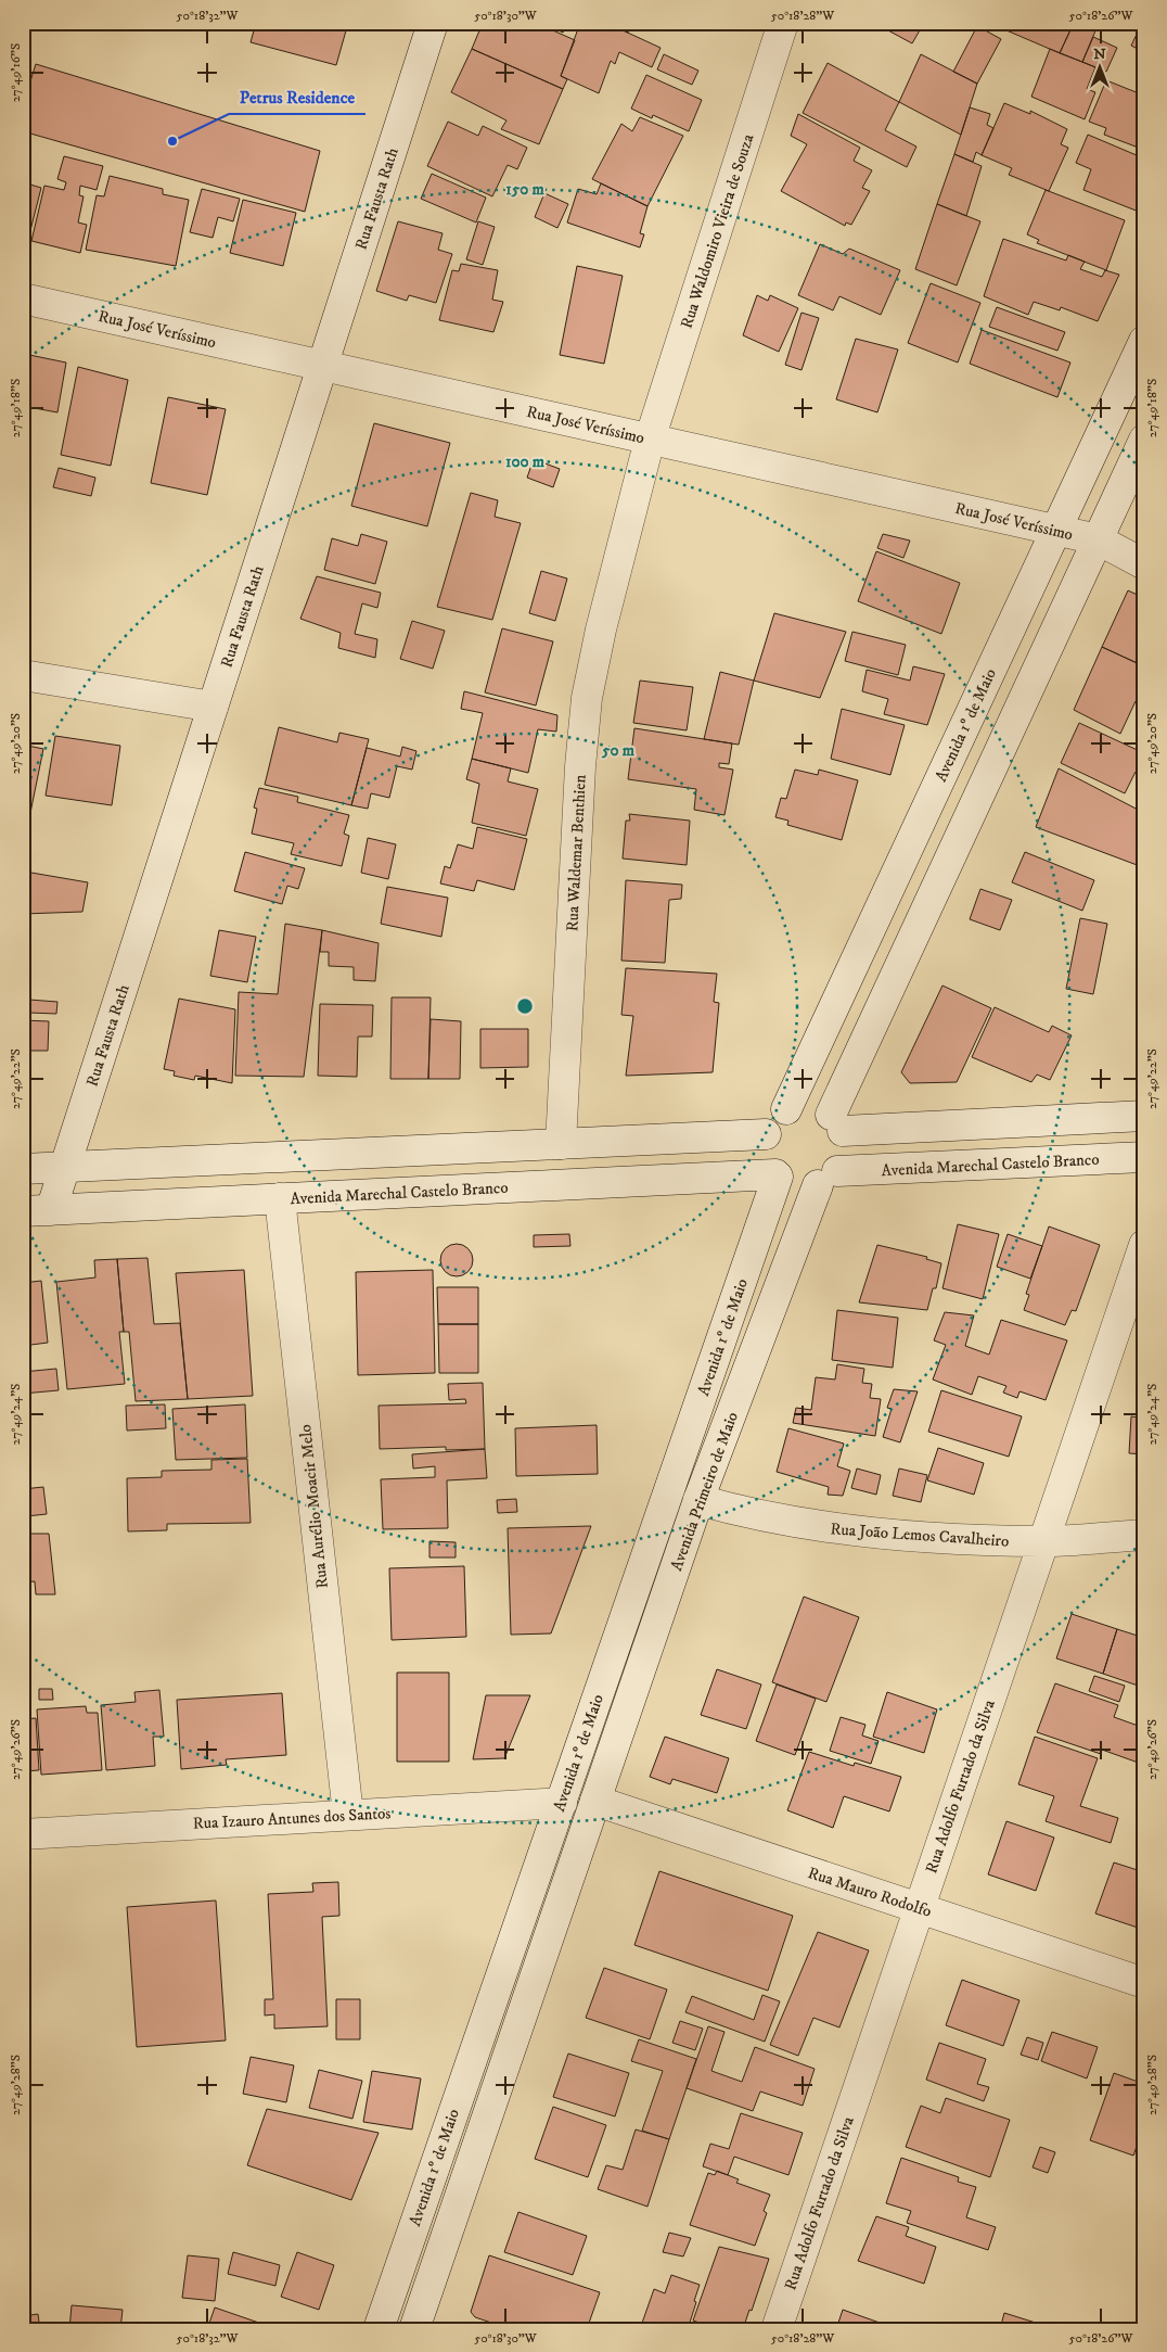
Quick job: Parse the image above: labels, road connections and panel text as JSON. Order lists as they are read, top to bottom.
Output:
{
  "streets": {
    "street": [
      "Rua Fausta Rath",
      "Rua Waldomiro Vieira de Souza",
      "Rua José Veríssimo",
      "Avenida 1º de Maio",
      "Rua Waldemar Benthien",
      "Avenida Marechal Castelo Branco",
      "Avenida Primeiro de Maio",
      "Rua Aurélio Moacir Melo",
      "Rua João Lemos Cavalheiro",
      "Rua Adolfo Furtado da Silva",
      "Rua Izauro Antunes dos Santos",
      "Rua Mauro Rodolfo"
    ]
  },
  "crossings": [
    ["Rua Fausta Rath", "Rua José Veríssimo"],
    ["Rua Fausta Rath", "Avenida Marechal Castelo Branco"],
    ["Rua Waldomiro Vieira de Souza", "Rua José Veríssimo"],
    ["Rua Waldomiro Vieira de Souza", "Rua Waldemar Benthien"],
    ["Rua José Veríssimo", "Avenida 1º de Maio"],
    ["Rua José Veríssimo", "Rua Waldemar Benthien"],
    ["Avenida 1º de Maio", "Avenida Marechal Castelo Branco"],
    ["Avenida 1º de Maio", "Avenida Primeiro de Maio"],
    ["Avenida 1º de Maio", "Rua Izauro Antunes dos Santos"],
    ["Avenida 1º de Maio", "Rua Mauro Rodolfo"],
    ["Avenida Marechal Castelo Branco", "Avenida Primeiro de Maio"],
    ["Avenida Marechal Castelo Branco", "Rua Aurélio Moacir Melo"],
    ["Avenida Primeiro de Maio", "Rua João Lemos Cavalheiro"],
    ["Avenida Primeiro de Maio", "Rua Mauro Rodolfo"],
    ["Rua Aurélio Moacir Melo", "Rua Izauro Antunes dos Santos"],
    ["Rua João Lemos Cavalheiro", "Rua Adolfo Furtado da Silva"],
    ["Rua Adolfo Furtado da Silva", "Rua Mauro Rodolfo"]
  ],
  "places": ["Petrus Residence"],
  "north": "top",
  "coordinates": [
    "50°18'32\"W",
    "50°18'30\"W",
    "50°18'28\"W",
    "50°18'26\"W",
    "27°49'16\"S",
    "27°49'18\"S",
    "27°49'20\"S",
    "27°49'22\"S",
    "27°49'24\"S",
    "27°49'26\"S",
    "27°49'28\"S"
  ],
  "rings": ["150 m", "100 m", "50 m"]
}
